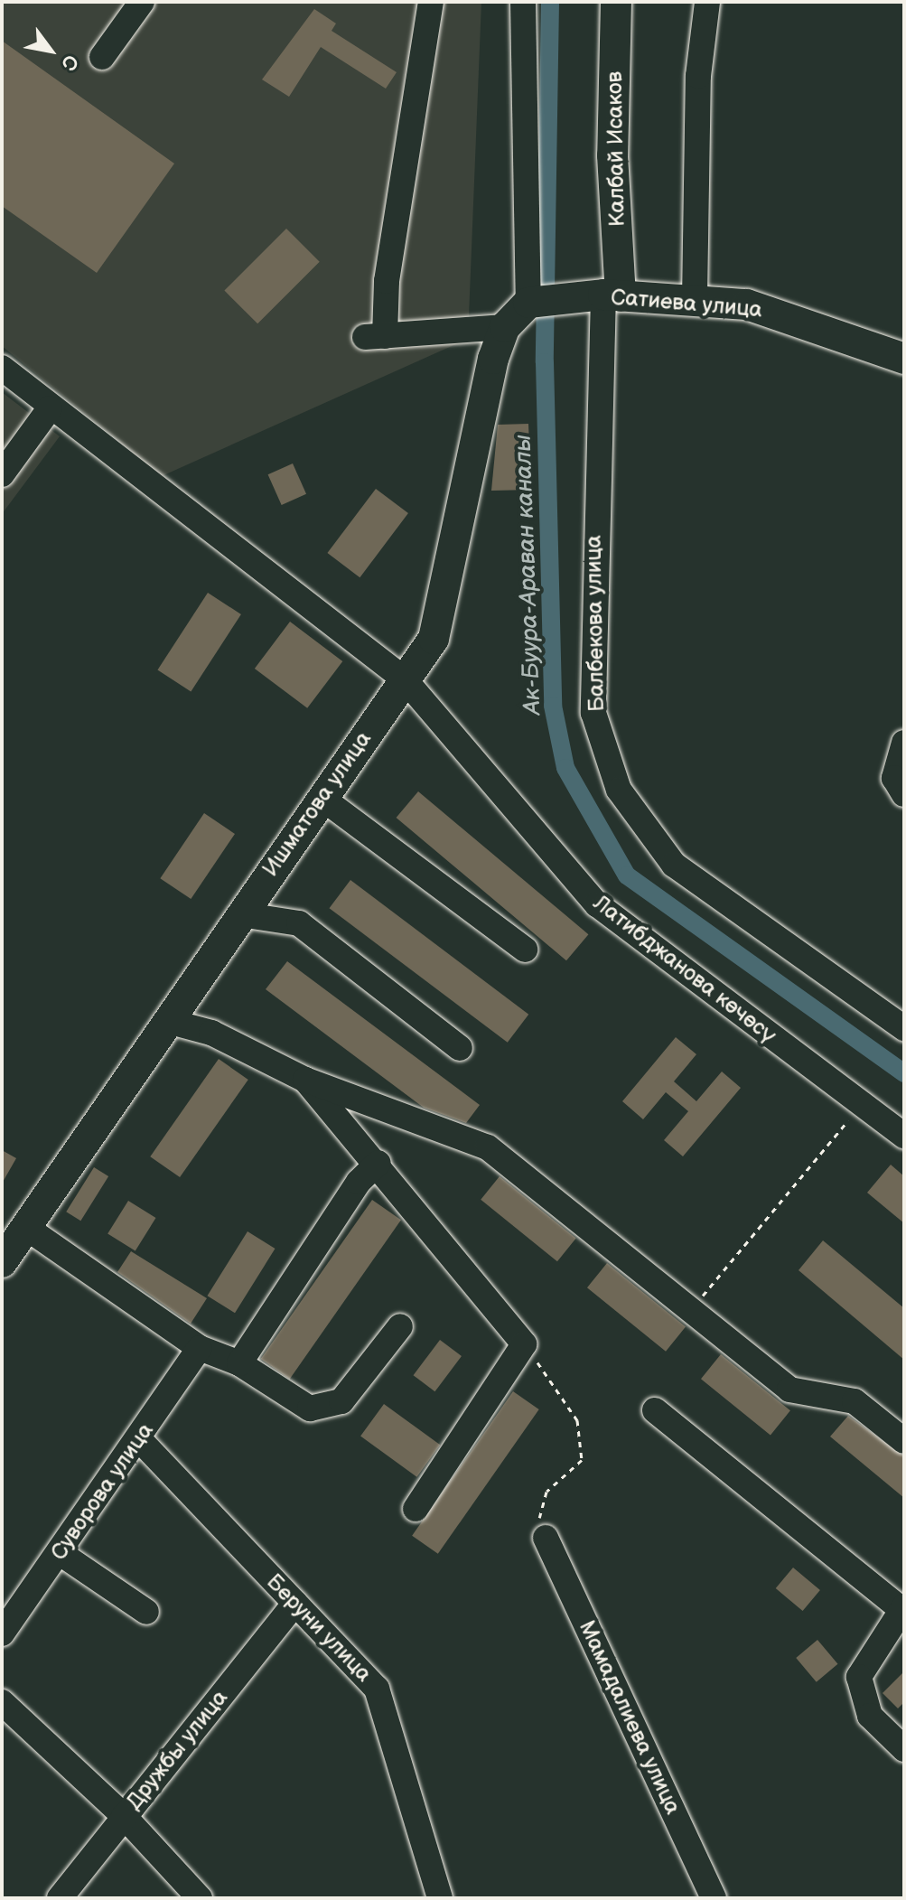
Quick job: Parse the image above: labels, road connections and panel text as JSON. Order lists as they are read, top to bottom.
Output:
{
  "streets": {
    "main road": ["Калбай Исаков", "Сатиева улица", "Ишматова улица"],
    "street": [
      "Балбекова улица",
      "Латибджанова көчөсү",
      "Суворова улица",
      "Беруни улица",
      "Мамадалиева улица",
      "Дружбы улица"
    ]
  },
  "crossings": [
    ["Калбай Исаков", "Сатиева улица"],
    ["Калбай Исаков", "Балбекова улица"],
    ["Сатиева улица", "Балбекова улица"],
    ["Сатиева улица", "Ишматова улица"],
    ["Ишматова улица", "Латибджанова көчөсү"],
    ["Суворова улица", "Беруни улица"],
    ["Беруни улица", "Дружбы улица"]
  ],
  "water": ["Ак-Буура-Араван каналы"],
  "north": "bottom right"
}
